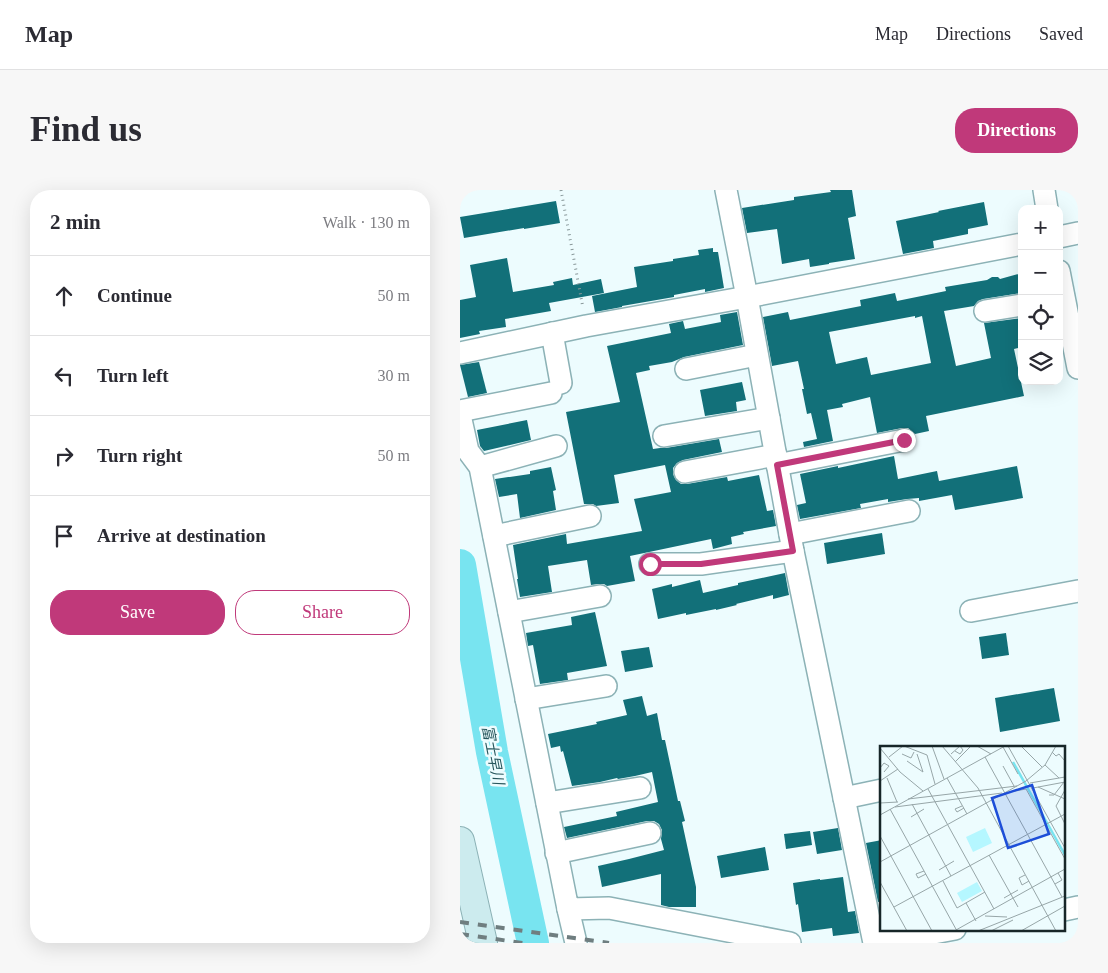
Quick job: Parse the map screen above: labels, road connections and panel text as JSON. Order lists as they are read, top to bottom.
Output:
{
  "water": ["富士早川"],
  "page": {
    "header": "Map",
    "nav": ["Map", "Directions", "Saved"],
    "buttons": [
      "Directions",
      ["Save", "Share"]
    ],
    "title": "Find us",
    "heading": ["2 min", "Walk · 130 m"],
    "map_buttons": ["+", "−"],
    "list": [
      ["Continue", "50 m"],
      ["Turn left", "30 m"],
      ["Turn right", "50 m"],
      "Arrive at destination"
    ]
  }
}
